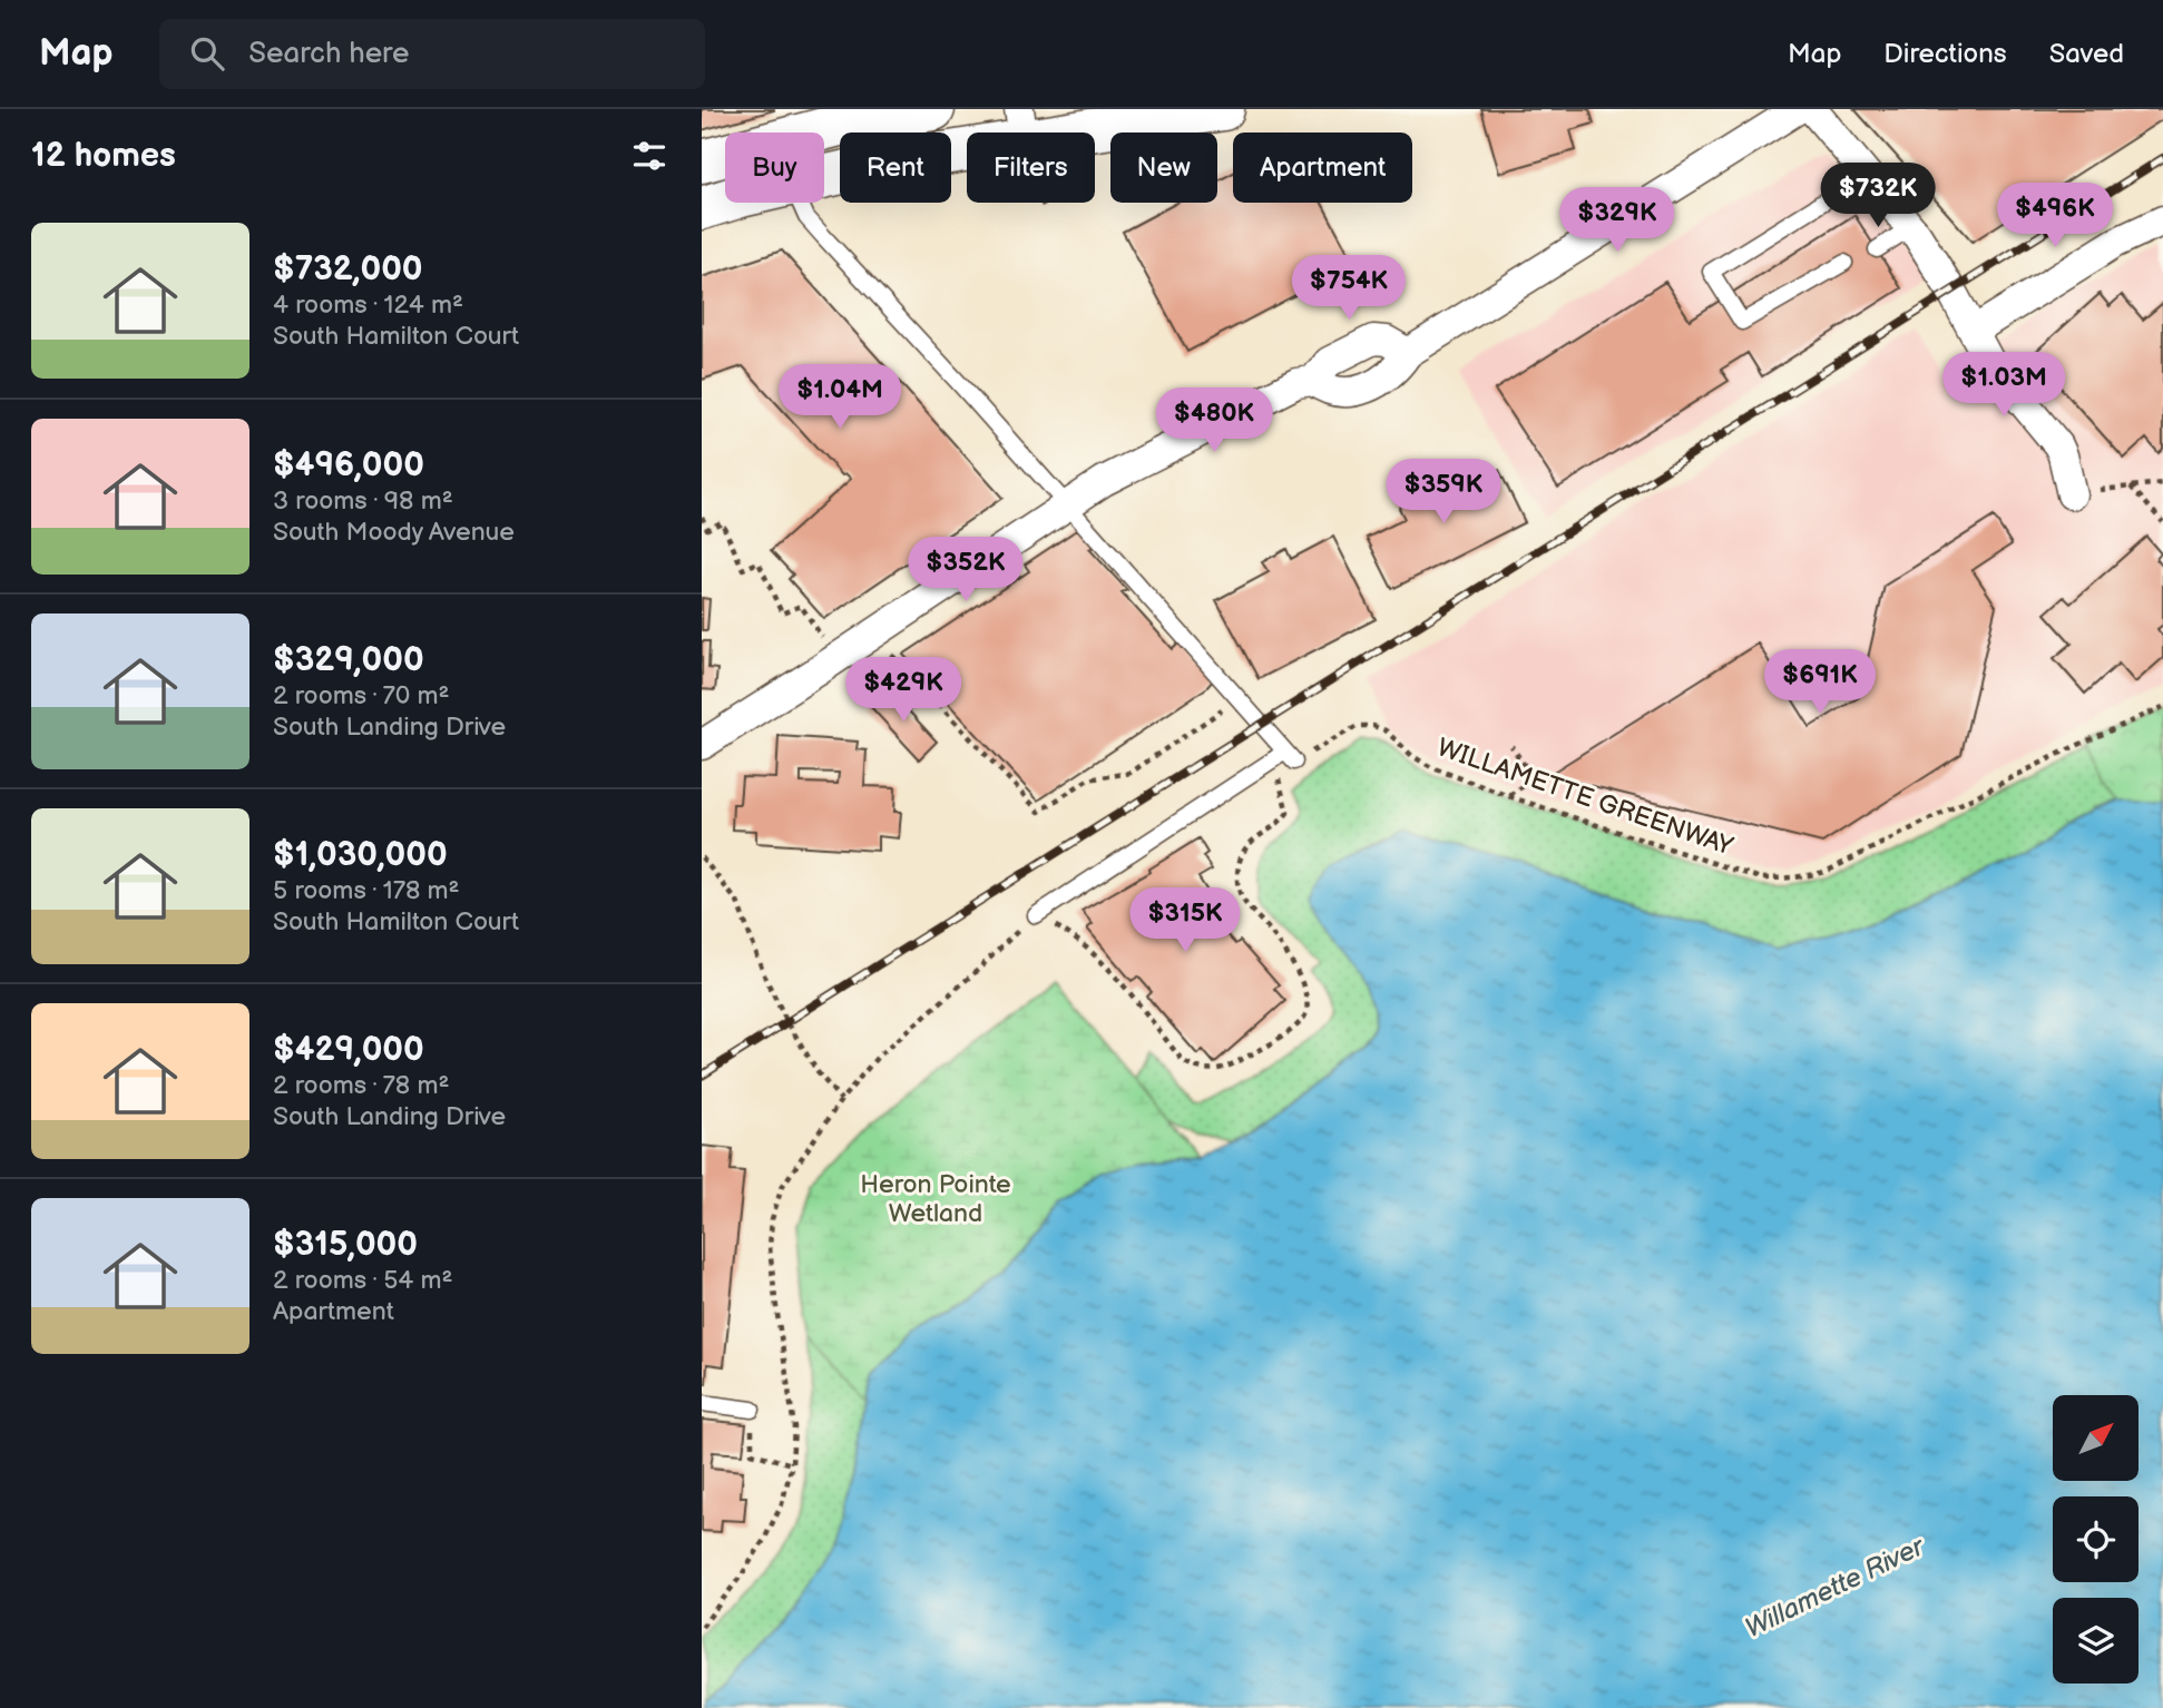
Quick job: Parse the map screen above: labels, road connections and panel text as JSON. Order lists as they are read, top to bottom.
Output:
{
  "streets": {
    "path": ["WILLAMETTE GREENWAY"]
  },
  "water": ["Willamette River"],
  "parks": ["Heron Pointe Wetland"],
  "north": "top right",
  "page": {
    "header": "Map",
    "search": "Search here",
    "nav": ["Map", "Directions", "Saved"],
    "heading": "12 homes",
    "chip": [
      "Buy",
      "Rent",
      "Filters",
      "New",
      "Apartment"
    ],
    "price": [
      "$732K",
      "$496K",
      "$329K",
      "$754K",
      "$1.03M",
      "$1.04M",
      "$480K",
      "$359K",
      "$352K",
      "$691K",
      "$429K",
      "$315K"
    ],
    "list": [
      {
        "name": "$732,000",
        "note": "4 rooms · 124 m² · South Hamilton Court"
      },
      {
        "name": "$496,000",
        "note": "3 rooms · 98 m² · South Moody Avenue"
      },
      {
        "name": "$329,000",
        "note": "2 rooms · 70 m² · South Landing Drive"
      },
      {
        "name": "$1,030,000",
        "note": "5 rooms · 178 m² · South Hamilton Court"
      },
      {
        "name": "$429,000",
        "note": "2 rooms · 78 m² · South Landing Drive"
      },
      {
        "name": "$315,000",
        "note": "2 rooms · 54 m² · Apartment"
      }
    ]
  }
}
